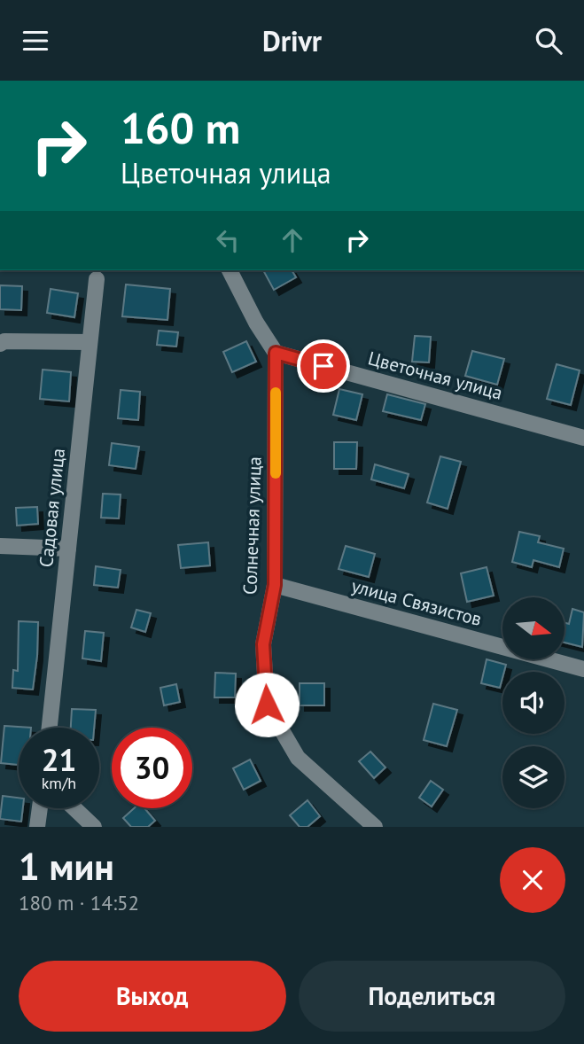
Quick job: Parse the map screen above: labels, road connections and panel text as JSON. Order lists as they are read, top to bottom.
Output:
{
  "streets": {
    "street": [
      "Цветочная улица",
      "Садовая улица",
      "Солнечная улица",
      "улица Связистов"
    ]
  },
  "crossings": [
    ["Цветочная улица", "Солнечная улица"],
    ["Солнечная улица", "улица Связистов"]
  ],
  "north": "right",
  "page": {
    "header": "Drivr",
    "turn": ["160 m", "Цветочная улица"],
    "speed": "21 km/h",
    "limit": "30",
    "heading": ["1 мин", "180 m · 14:52"],
    "buttons": ["Выход", "Поделиться"]
  }
}
